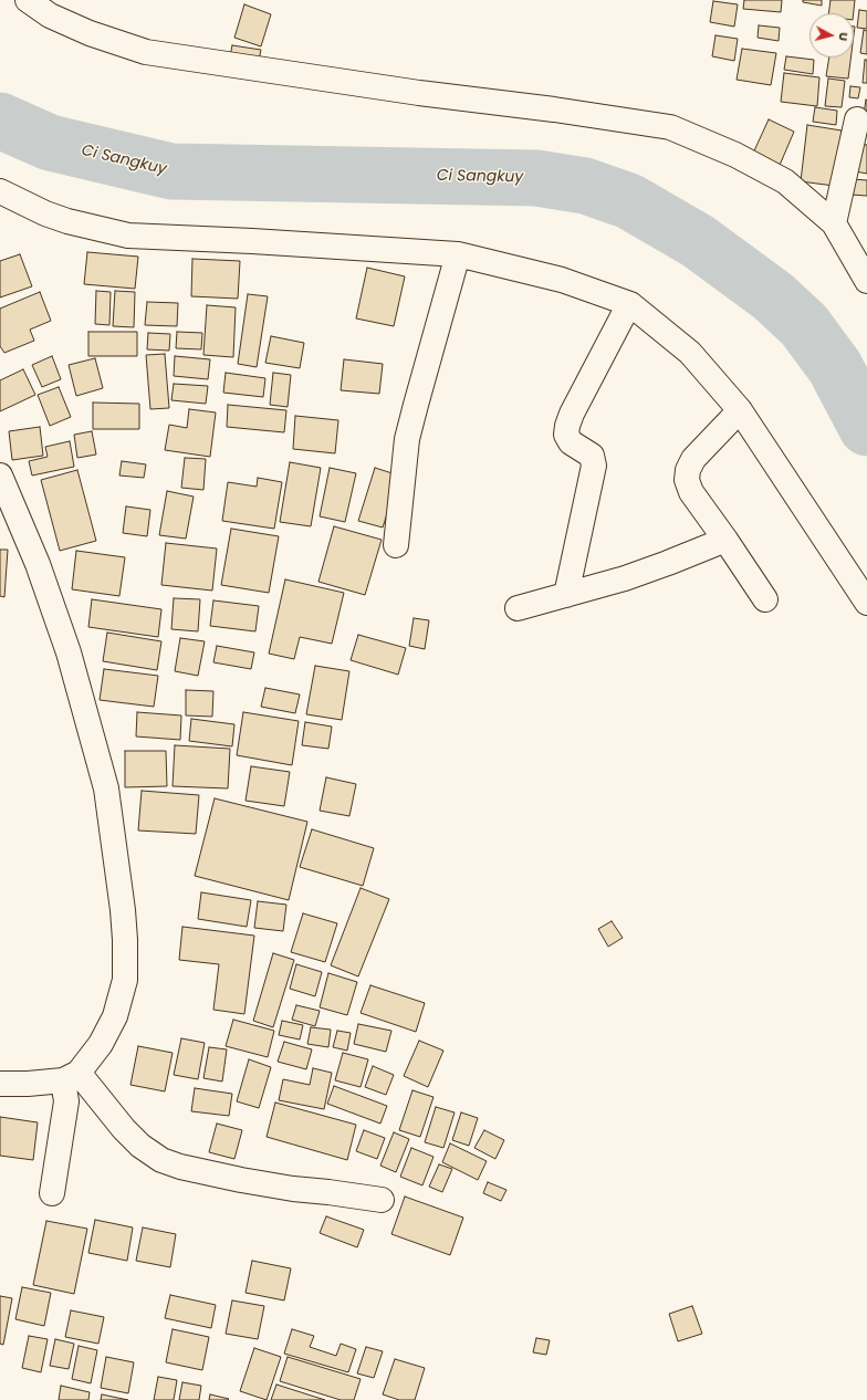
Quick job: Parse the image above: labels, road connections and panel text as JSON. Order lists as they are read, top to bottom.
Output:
{
  "water": ["Ci Sangkuy"],
  "north": "right"
}
